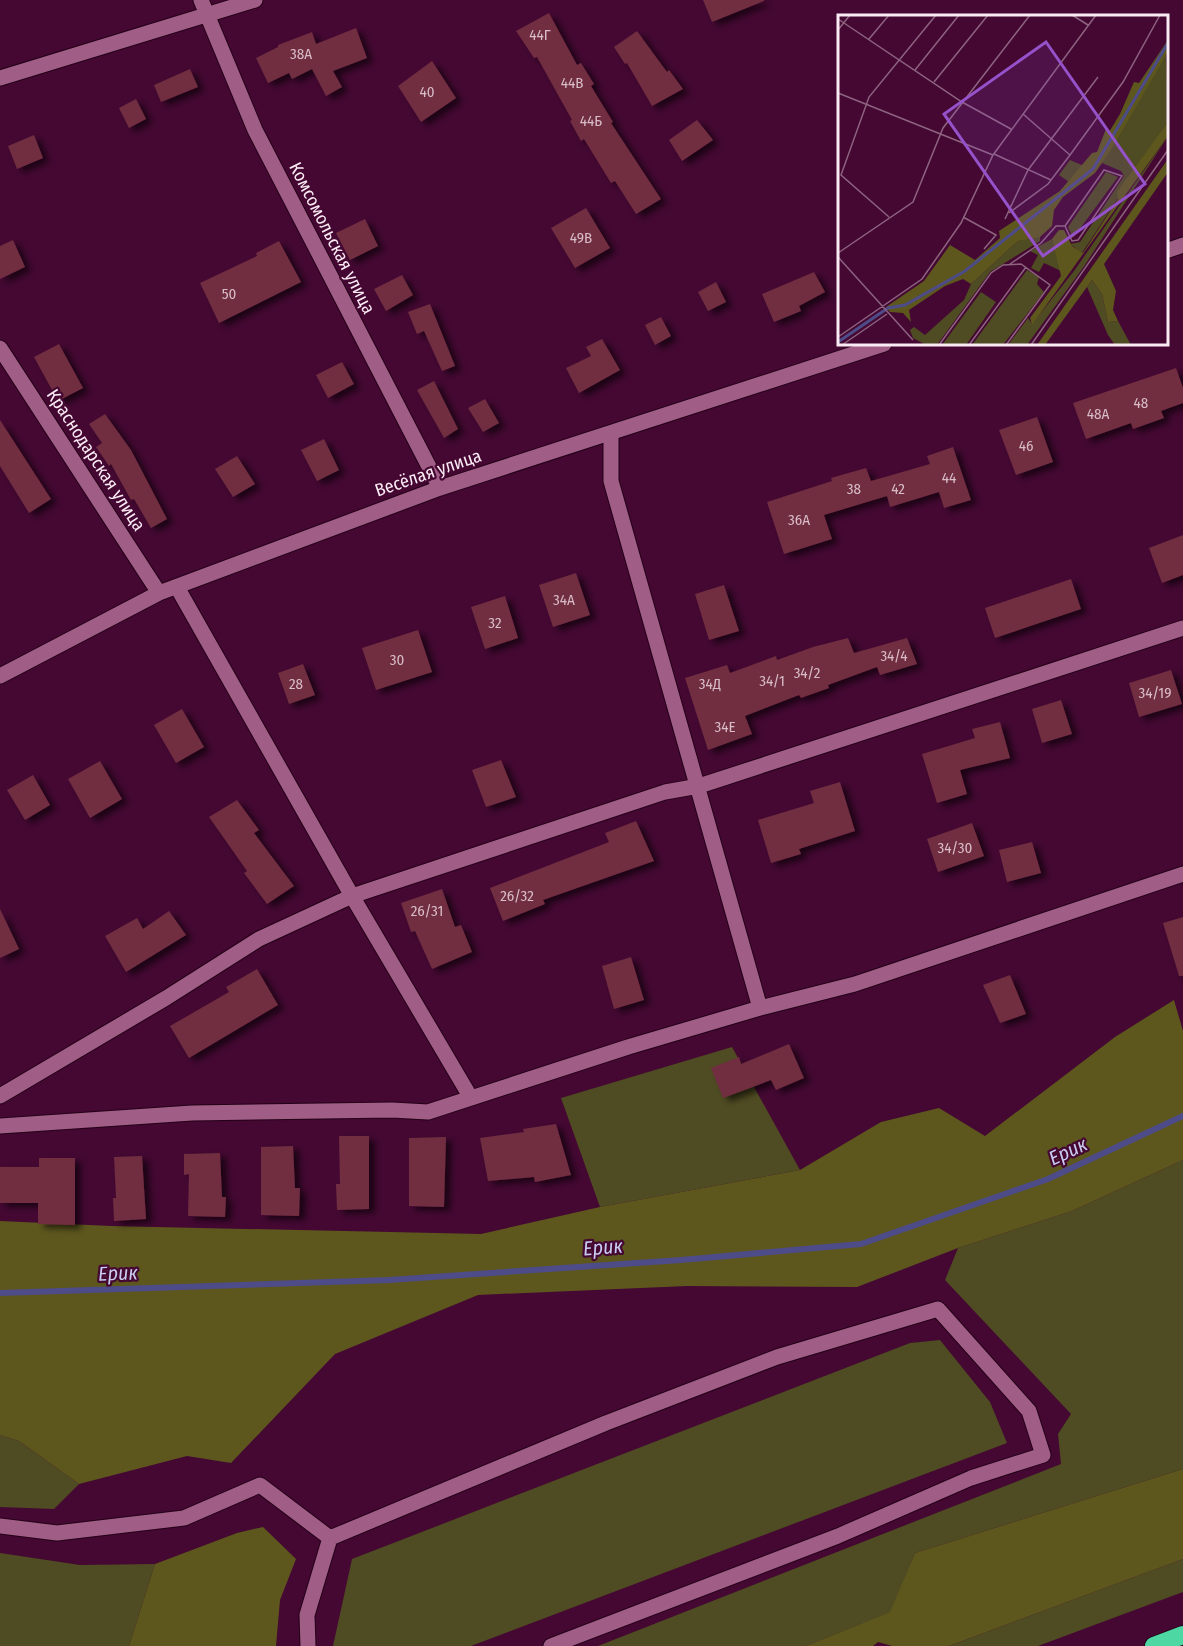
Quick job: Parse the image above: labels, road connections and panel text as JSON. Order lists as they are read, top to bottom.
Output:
{
  "streets": {
    "street": ["Комсомольская улица", "Краснодарская улица", "Весёлая улица"]
  },
  "crossings": [
    ["Комсомольская улица", "Весёлая улица"],
    ["Краснодарская улица", "Весёлая улица"]
  ],
  "water": ["Ерик"],
  "house_numbers": [
    "44Г",
    "38А",
    "44В",
    "40",
    "44Б",
    "49В",
    "50",
    "48",
    "48А",
    "46",
    "44",
    "38",
    "42",
    "36А",
    "34А",
    "32",
    "34/4",
    "30",
    "34/2",
    "34/1",
    "28",
    "34Д",
    "34/19",
    "34Е",
    "34/30",
    "26/32",
    "26/31"
  ]
}
